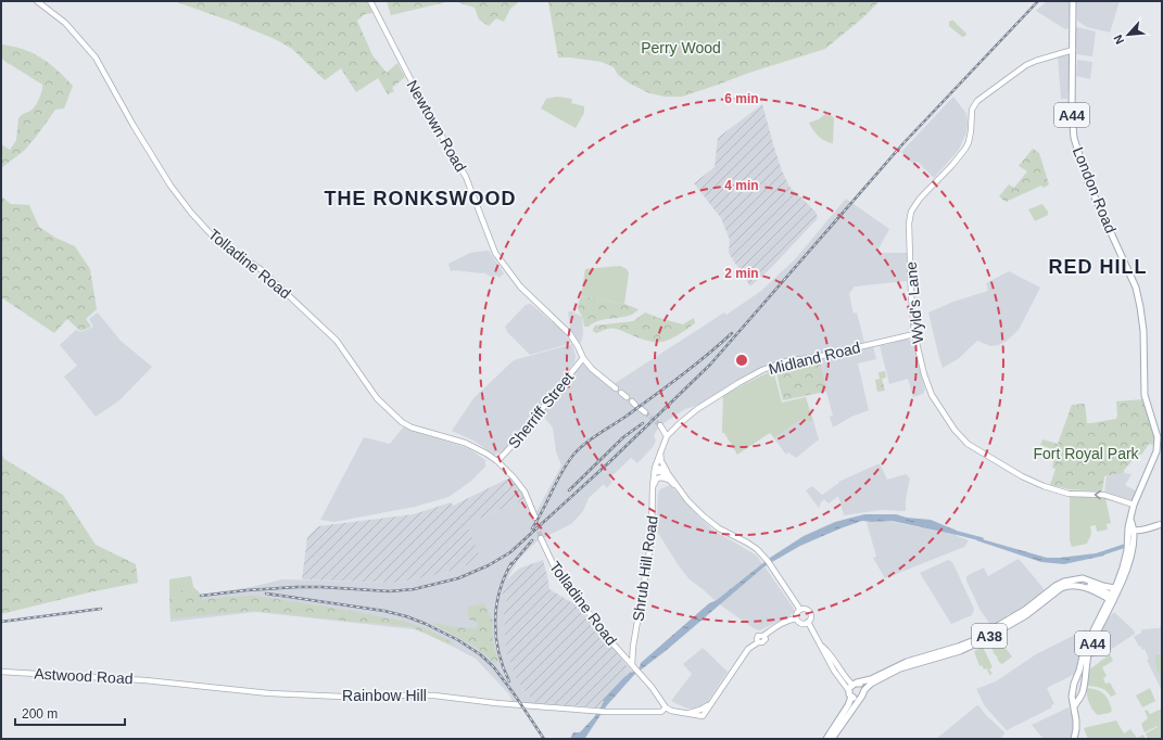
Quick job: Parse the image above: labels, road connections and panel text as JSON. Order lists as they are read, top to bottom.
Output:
{
  "streets": {
    "main road": [
      "A44",
      "Newtown Road",
      "London Road",
      "Tolladine Road",
      "Wyld's Lane",
      "Midland Road",
      "Sherriff Street",
      "Shrub Hill Road",
      "A38",
      "Astwood Road",
      "Rainbow Hill"
    ]
  },
  "crossings": [
    ["A44", "London Road"],
    ["A44", "Wyld's Lane"],
    ["A44", "A38"],
    ["Newtown Road", "Sherriff Street"],
    ["London Road", "Wyld's Lane"],
    ["Tolladine Road", "Sherriff Street"],
    ["Tolladine Road", "Shrub Hill Road"],
    ["Tolladine Road", "Rainbow Hill"],
    ["Wyld's Lane", "Midland Road"],
    ["Midland Road", "Shrub Hill Road"],
    ["Astwood Road", "Rainbow Hill"]
  ],
  "one_way": ["Wyld's Lane"],
  "districts": ["THE RONKSWOOD", "RED HILL"],
  "parks": ["Perry Wood", "Fort Royal Park"],
  "scale_bar": "200 m",
  "north": "bottom left",
  "rings": ["6 min", "4 min", "2 min"]
}
